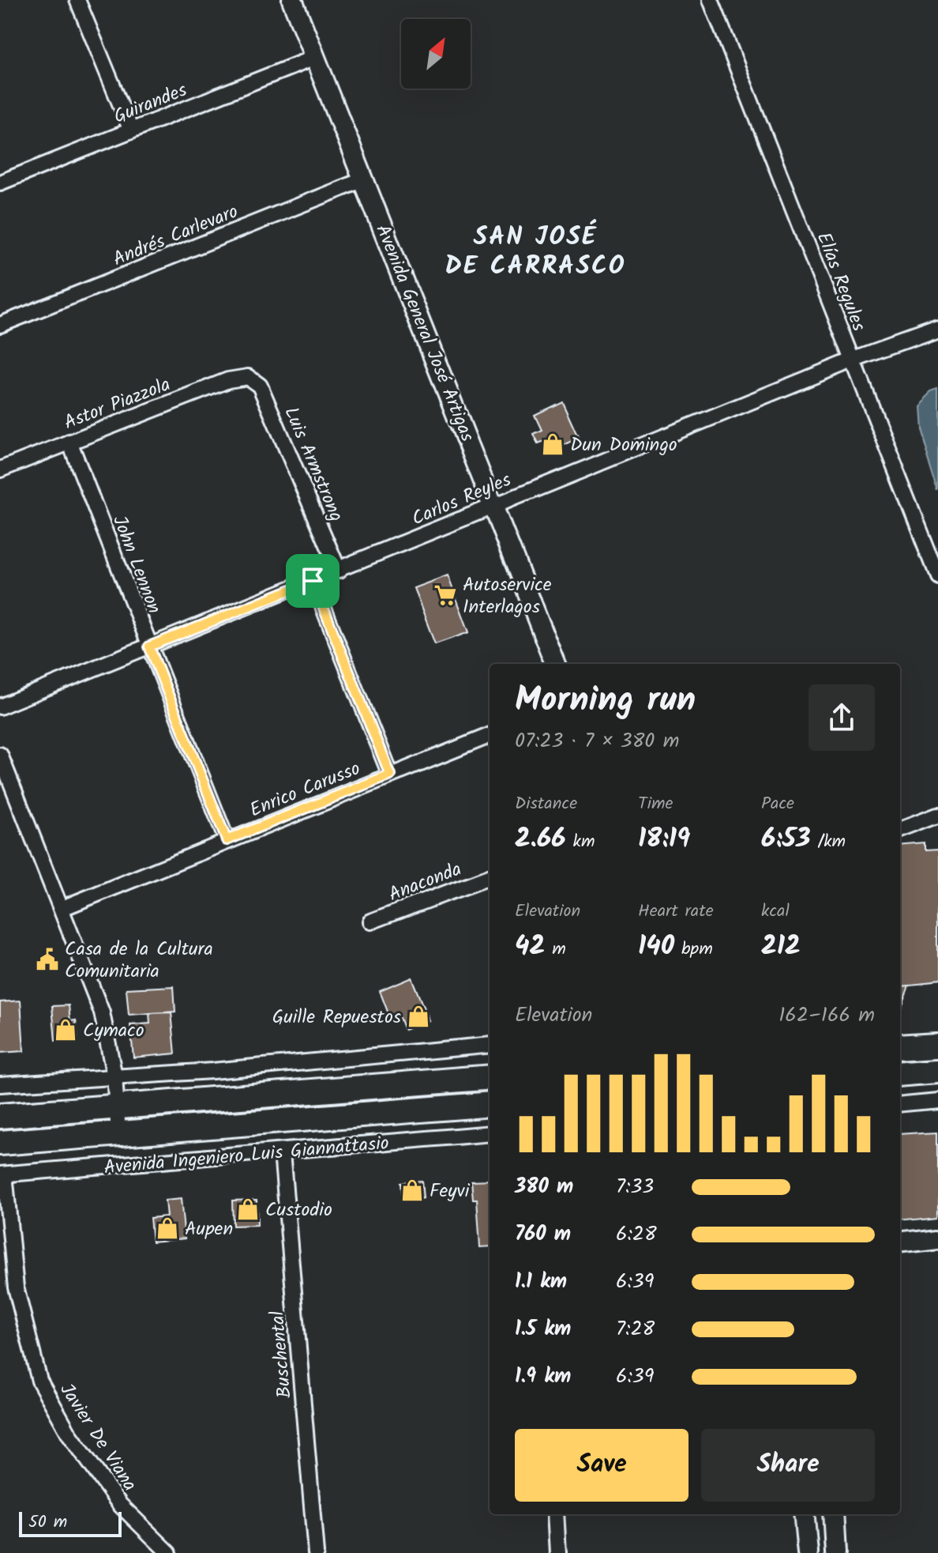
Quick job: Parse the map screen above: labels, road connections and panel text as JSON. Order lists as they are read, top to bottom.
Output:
{
  "streets": {
    "main road": ["Avenida Ingeniero Luis Giannattasio"],
    "street": [
      "Guirandes",
      "Andrés Carlevaro",
      "Elías Regules",
      "Avenida General José Artigas",
      "Astor Piazzola",
      "Luis Armstrong",
      "Carlos Reyles",
      "John Lennon",
      "Enrico Carusso",
      "Anaconda",
      "Buschental",
      "Javier De Viana"
    ]
  },
  "crossings": [
    ["Guirandes", "Avenida General José Artigas"],
    ["Andrés Carlevaro", "Avenida General José Artigas"],
    ["Elías Regules", "Carlos Reyles"],
    ["Avenida General José Artigas", "Carlos Reyles"],
    ["Astor Piazzola", "Luis Armstrong"],
    ["Astor Piazzola", "John Lennon"],
    ["Luis Armstrong", "Carlos Reyles"],
    ["Carlos Reyles", "John Lennon"],
    ["John Lennon", "Enrico Carusso"],
    ["Avenida Ingeniero Luis Giannattasio", "Buschental"],
    ["Avenida Ingeniero Luis Giannattasio", "Javier De Viana"]
  ],
  "districts": ["SAN JOSÉ DE CARRASCO"],
  "places": {
    "shop": [
      "Dun Domingo",
      "Guille Repuestos",
      "Cymaco",
      "Feyvi",
      "Custodio",
      "Aupen"
    ],
    "supermarket": ["Autoservice Interlagos"],
    "public building": ["Casa de la Cultura Comunitaria"]
  },
  "scale_bar": "50 m",
  "north": "top right",
  "page": {
    "heading": ["Morning run", "07:23 · 7 × 380 m"],
    "stats": [
      ["Distance", "2.66 km"],
      ["Time", "18:19"],
      ["Pace", "6:53 /km"],
      ["Elevation", "42 m"],
      ["Heart rate", "140 bpm"],
      ["kcal", "212"]
    ],
    "chart": ["Elevation", "162–166 m"],
    "list": [
      {
        "name": "380 m",
        "note": "7:33"
      },
      {
        "name": "760 m",
        "note": "6:28"
      },
      {
        "name": "1.1 km",
        "note": "6:39"
      },
      {
        "name": "1.5 km",
        "note": "7:28"
      },
      {
        "name": "1.9 km",
        "note": "6:39"
      }
    ],
    "buttons": ["Save", "Share"],
    "scale": "50 m"
  }
}
